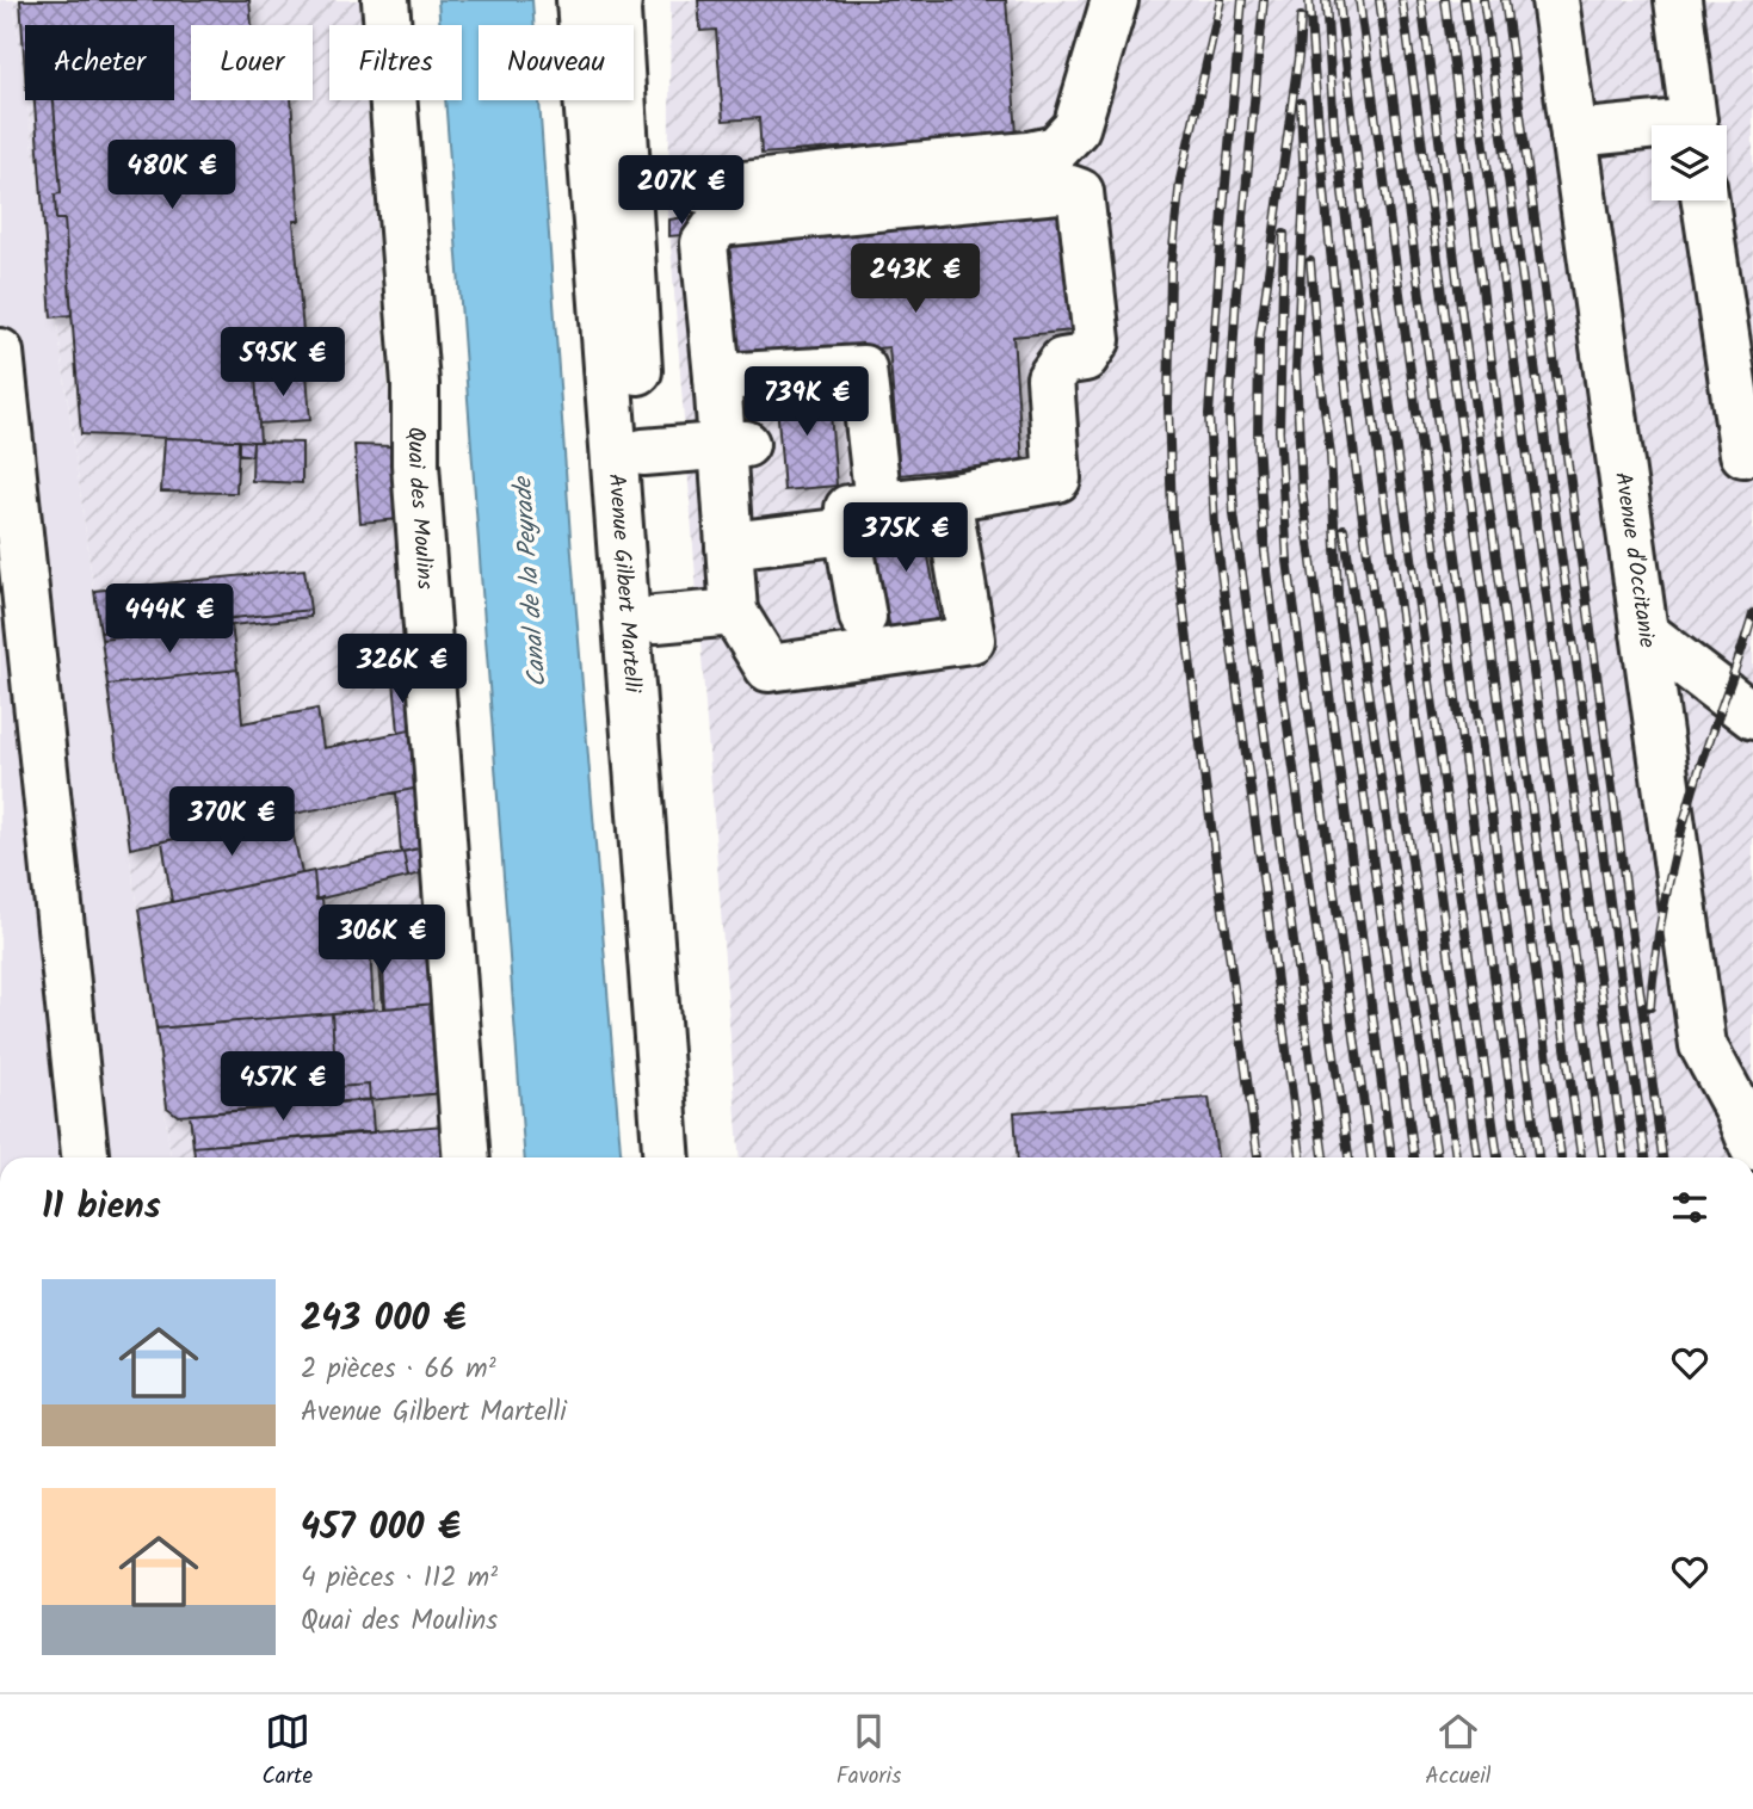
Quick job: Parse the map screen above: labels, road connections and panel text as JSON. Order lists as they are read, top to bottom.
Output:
{
  "streets": {
    "street": ["Quai des Moulins", "Avenue d'Occitanie", "Avenue Gilbert Martelli"]
  },
  "water": ["Canal de la Peyrade"],
  "page": {
    "chip": [
      "Acheter",
      "Louer",
      "Filtres",
      "Nouveau"
    ],
    "price": [
      "480K €",
      "207K €",
      "243K €",
      "595K €",
      "739K €",
      "375K €",
      "444K €",
      "326K €",
      "370K €",
      "306K €",
      "457K €"
    ],
    "heading": "11 biens",
    "list": [
      {
        "name": "243 000 €",
        "note": "2 pièces · 66 m² · Avenue Gilbert Martelli"
      },
      {
        "name": "457 000 €",
        "note": "4 pièces · 112 m² · Quai des Moulins"
      }
    ],
    "tabs": ["Carte", "Favoris", "Accueil"]
  }
}
